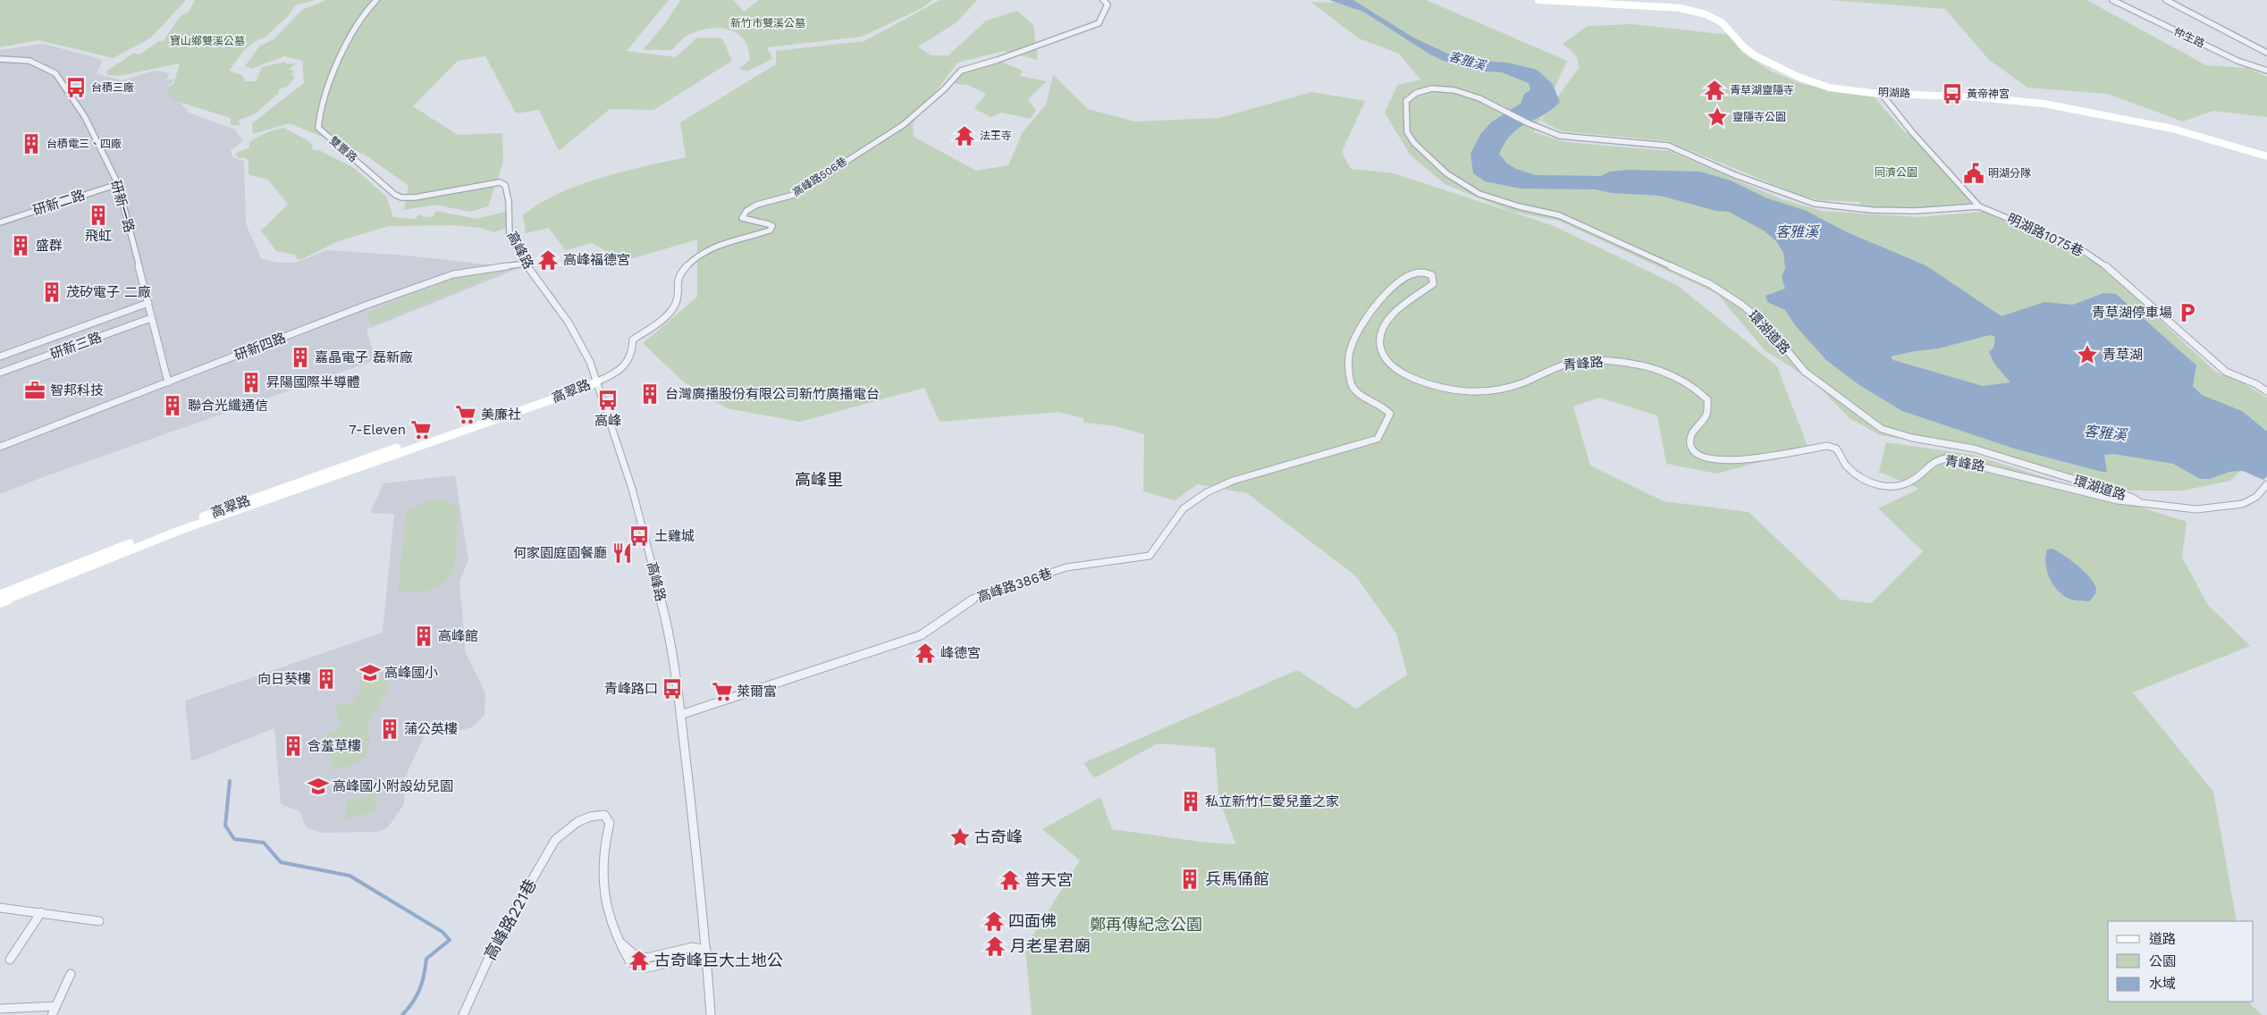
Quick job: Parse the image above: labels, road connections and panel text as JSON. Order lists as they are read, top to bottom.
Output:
{
  "streets": {
    "street": [
      "仲生路",
      "明湖路",
      "雙豐路",
      "高峰路506巷",
      "研新二路",
      "研新一路",
      "明湖路1075巷",
      "高峰路",
      "環湖道路",
      "研新三路",
      "研新四路",
      "青峰路",
      "高翠路",
      "高峰路386巷",
      "高峰路221巷"
    ]
  },
  "crossings": [
    ["明湖路", "明湖路1075巷"],
    ["雙豐路", "高峰路"],
    ["高峰路506巷", "高峰路"],
    ["高峰路506巷", "高翠路"],
    ["研新二路", "研新一路"],
    ["研新一路", "研新三路"],
    ["研新一路", "研新四路"],
    ["明湖路1075巷", "環湖道路"],
    ["高峰路", "研新四路"],
    ["高峰路", "高翠路"],
    ["高峰路", "高峰路386巷"],
    ["高峰路", "高峰路221巷"],
    ["環湖道路", "青峰路"],
    ["青峰路", "高峰路386巷"]
  ],
  "districts": ["高峰里"],
  "water": ["客雅溪"],
  "parks": [
    "新竹市雙溪公墓",
    "寶山鄉雙溪公墓",
    "同濟公園",
    "鄭再傳紀念公園"
  ],
  "places": {
    "bus stop": [
      "台積三廠",
      "黃帝神宮",
      "高峰",
      "土雞城",
      "青峰路口"
    ],
    "temple": [
      "青草湖靈隱寺",
      "法王寺",
      "高峰福德宮",
      "峰德宮",
      "普天宮",
      "四面佛",
      "月老星君廟",
      "古奇峰巨大土地公"
    ],
    "place": ["靈隱寺公園", "青草湖", "古奇峰"],
    "building": [
      "台積電三、四廠",
      "飛虹",
      "盛群",
      "茂矽電子 二廠",
      "嘉晶電子 磊新廠",
      "昇陽國際半導體",
      "台灣廣播股份有限公司新竹廣播電台",
      "聯合光纖通信",
      "高峰館",
      "向日葵樓",
      "蒲公英樓",
      "含羞草樓",
      "私立新竹仁愛兒童之家",
      "兵馬俑館"
    ],
    "public building": ["明湖分隊"],
    "parking": ["青草湖停車場"],
    "office": ["智邦科技"],
    "supermarket": ["美廉社", "7-Eleven", "萊爾富"],
    "restaurant": ["何家園庭園餐廳"],
    "school or university": ["高峰國小", "高峰國小附設幼兒園"]
  },
  "legend": ["道路", "公園", "水域"]
}
